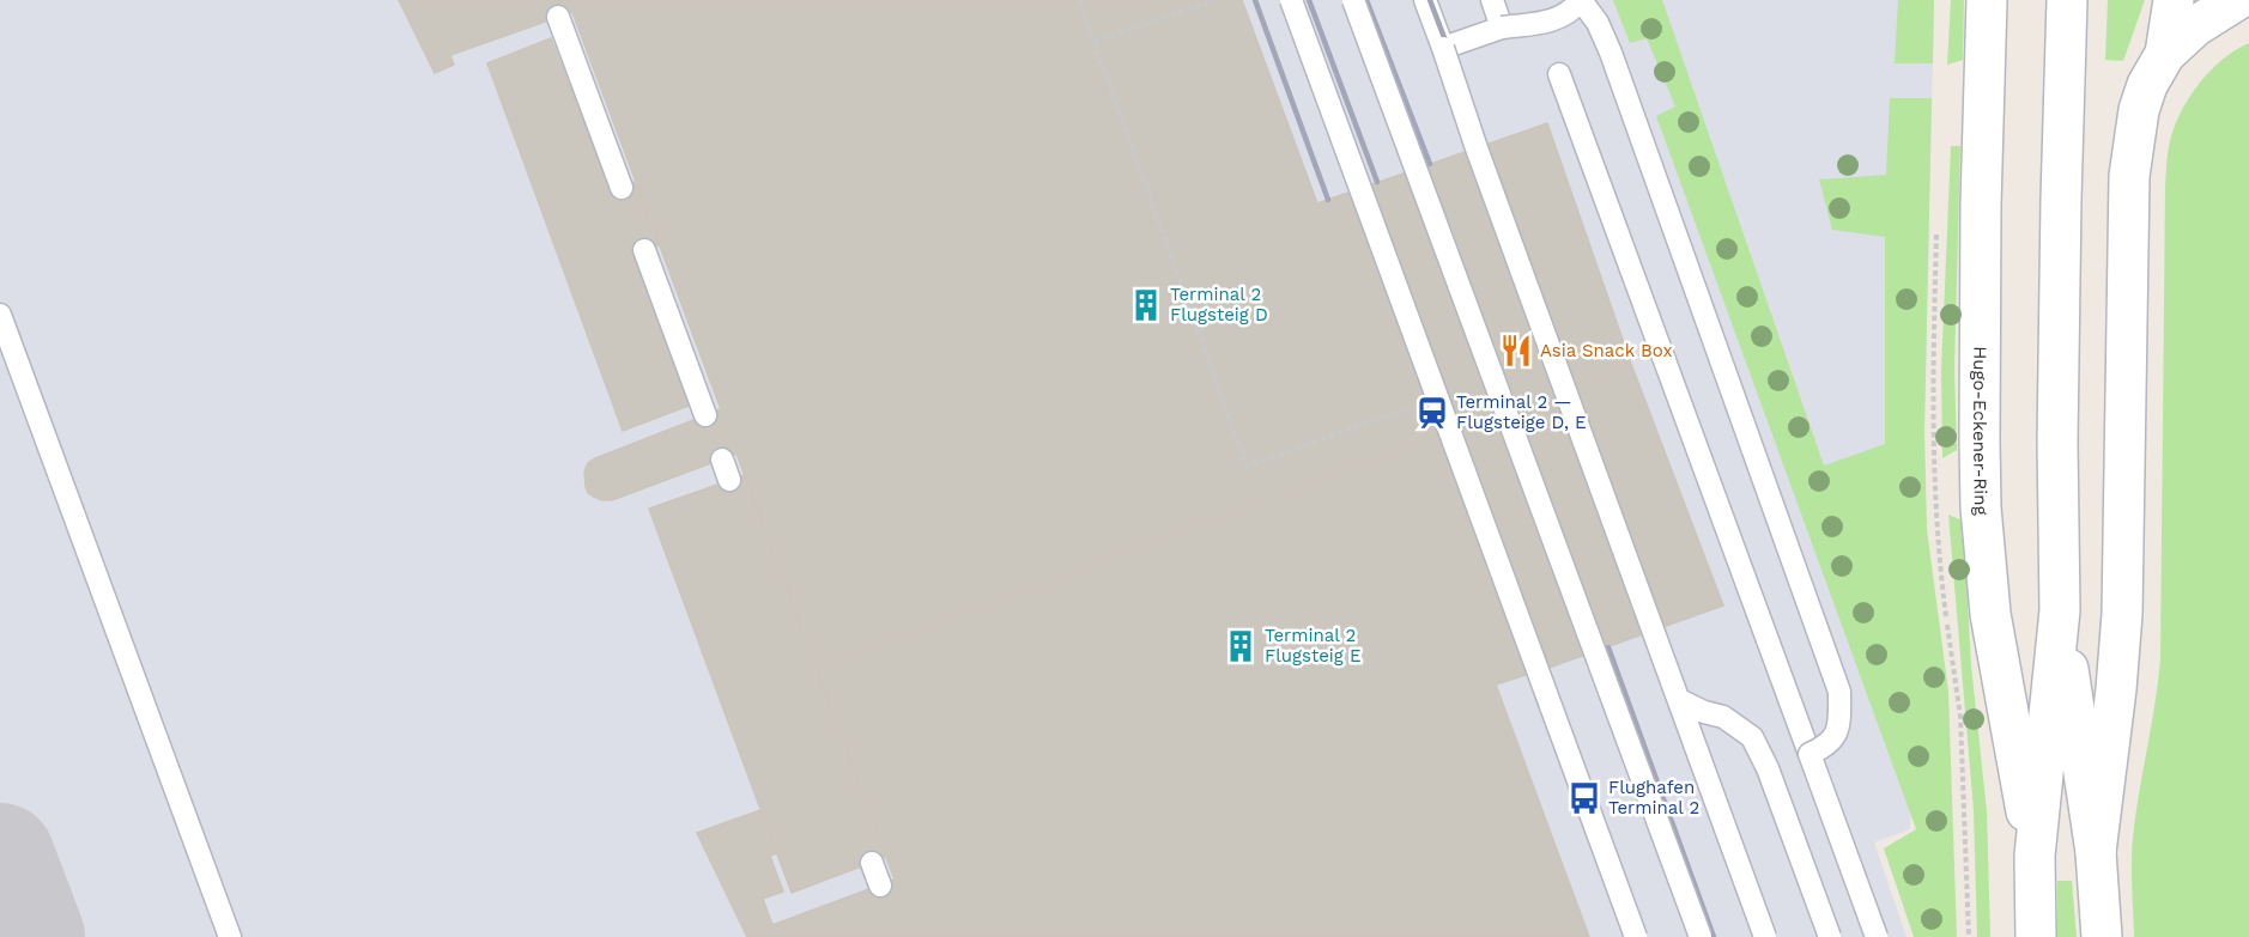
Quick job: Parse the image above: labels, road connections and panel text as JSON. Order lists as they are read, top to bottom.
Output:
{
  "streets": {
    "street": ["Hugo-Eckener-Ring"]
  },
  "places": {
    "building": ["Terminal 2 Flugsteig D", "Terminal 2 Flugsteig E"],
    "restaurant": ["Asia Snack Box"],
    "station": ["Terminal 2 — Flugsteige D, E"],
    "bus stop": ["Flughafen Terminal 2"]
  }
}
